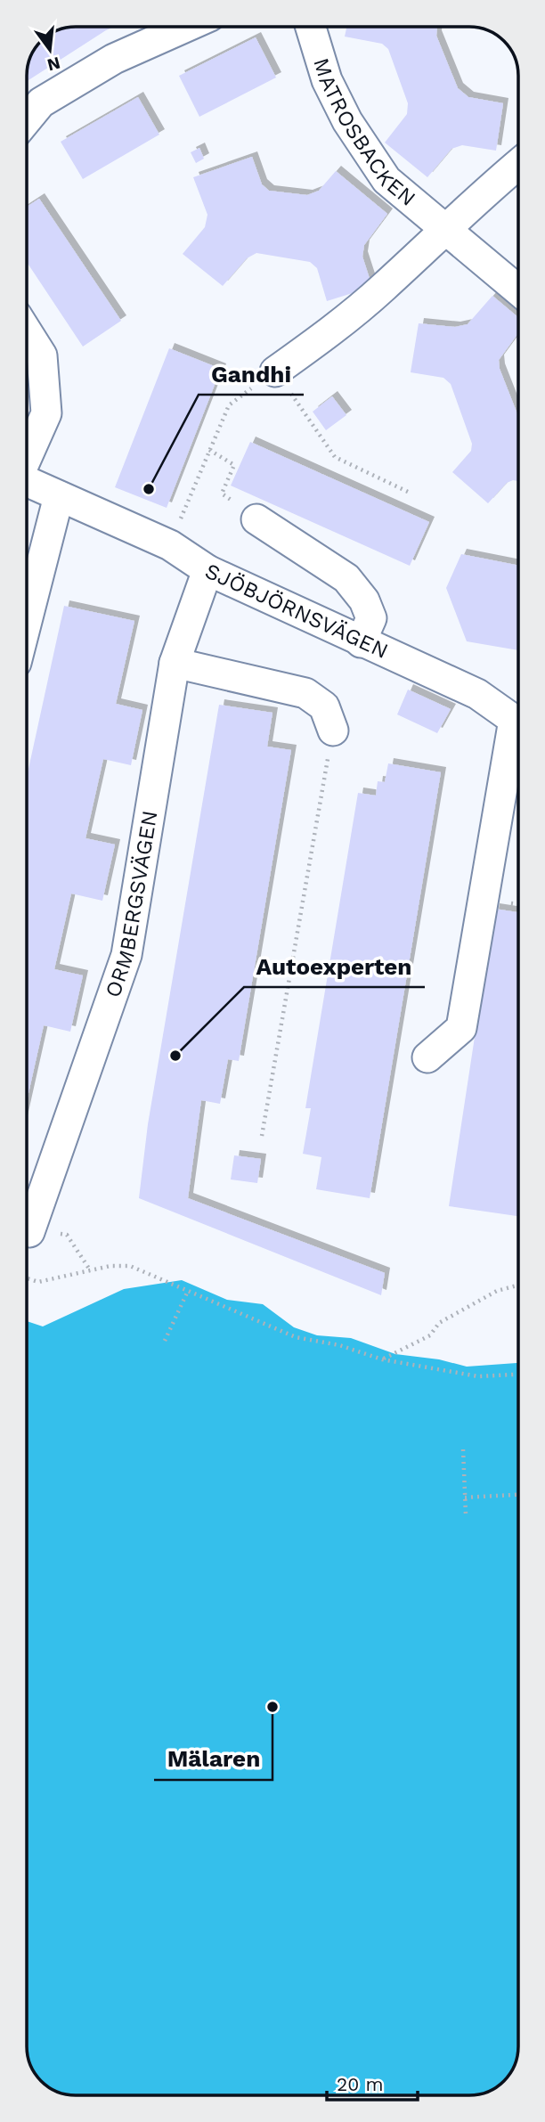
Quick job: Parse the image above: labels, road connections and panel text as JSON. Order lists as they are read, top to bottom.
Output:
{
  "streets": {
    "street": ["MATROSBACKEN", "SJÖBJÖRNSVÄGEN", "ORMBERGSVÄGEN"]
  },
  "crossings": [
    ["SJÖBJÖRNSVÄGEN", "ORMBERGSVÄGEN"]
  ],
  "places": ["Gandhi", "Autoexperten", "Mälaren"],
  "scale_bar": "20 m",
  "north": "bottom"
}
